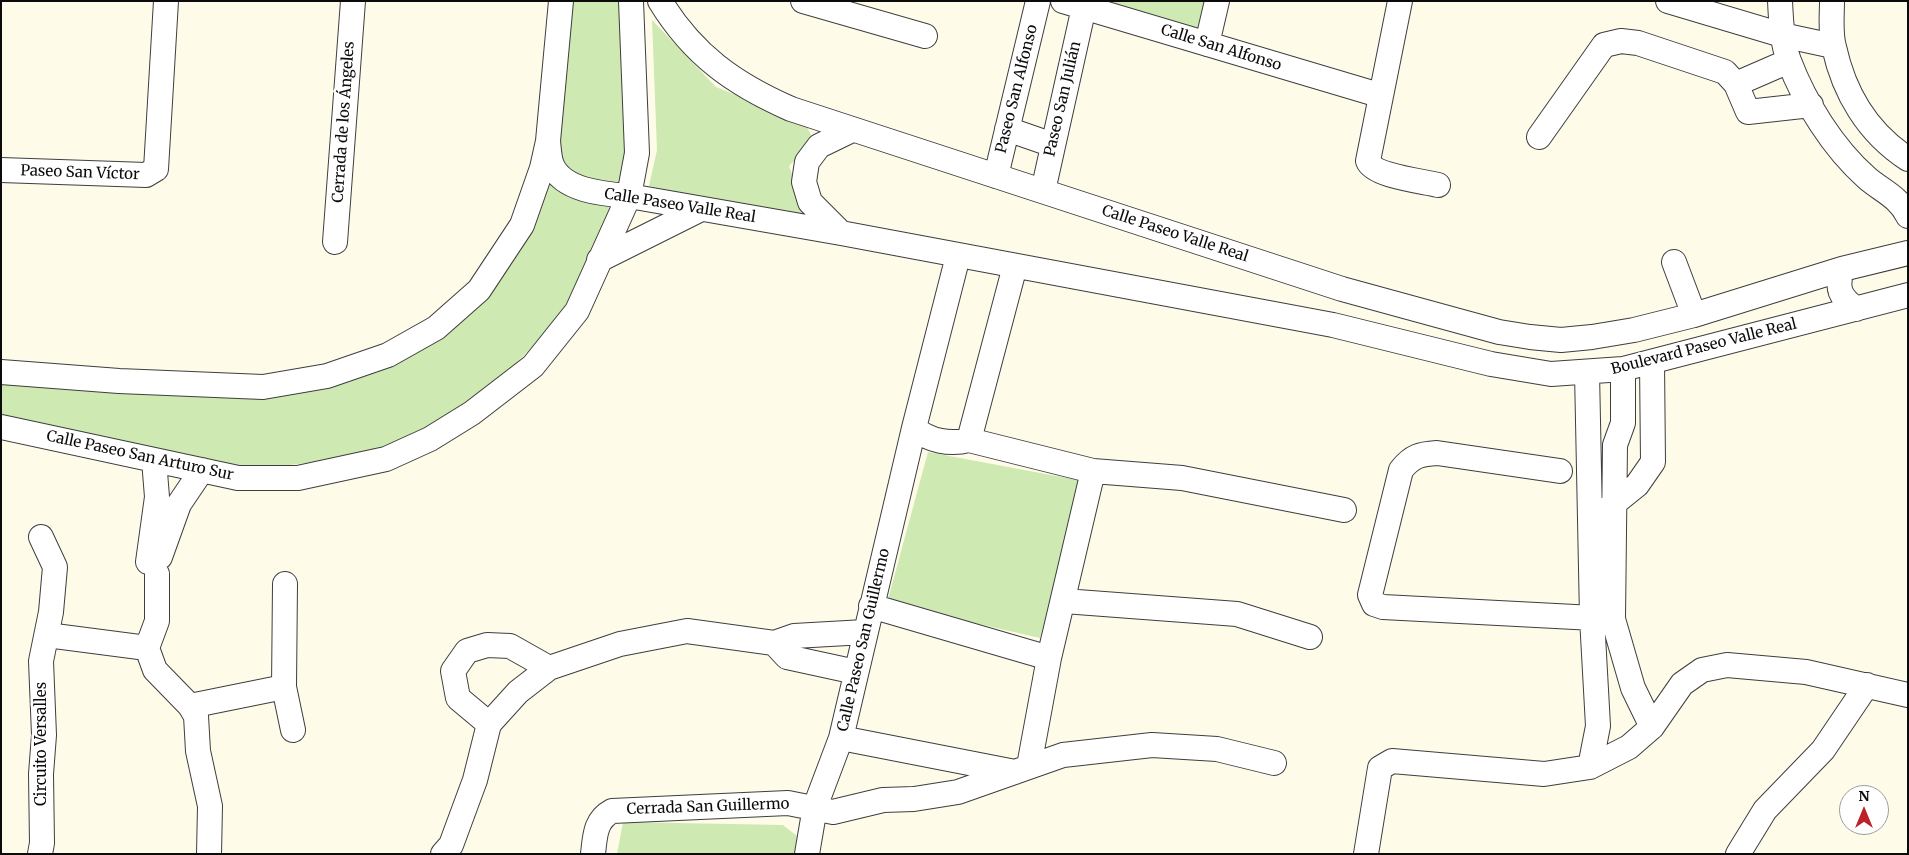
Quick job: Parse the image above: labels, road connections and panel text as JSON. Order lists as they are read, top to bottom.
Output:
{
  "streets": {
    "street": [
      "Calle San Alfonso",
      "Paseo San Alfonso",
      "Paseo San Julián",
      "Cerrada de los Ángeles",
      "Paseo San Víctor",
      "Calle Paseo Valle Real",
      "Boulevard Paseo Valle Real",
      "Calle Paseo San Arturo Sur",
      "Calle Paseo San Guillermo",
      "Circuito Versalles",
      "Cerrada San Guillermo"
    ]
  },
  "crossings": [
    ["Calle San Alfonso", "Paseo San Julián"],
    ["Paseo San Alfonso", "Calle Paseo Valle Real"],
    ["Paseo San Julián", "Calle Paseo Valle Real"],
    ["Calle Paseo Valle Real", "Boulevard Paseo Valle Real"],
    ["Calle Paseo Valle Real", "Calle Paseo San Arturo Sur"],
    ["Calle Paseo Valle Real", "Calle Paseo San Guillermo"],
    ["Calle Paseo San Guillermo", "Cerrada San Guillermo"]
  ],
  "north": "top"
}
